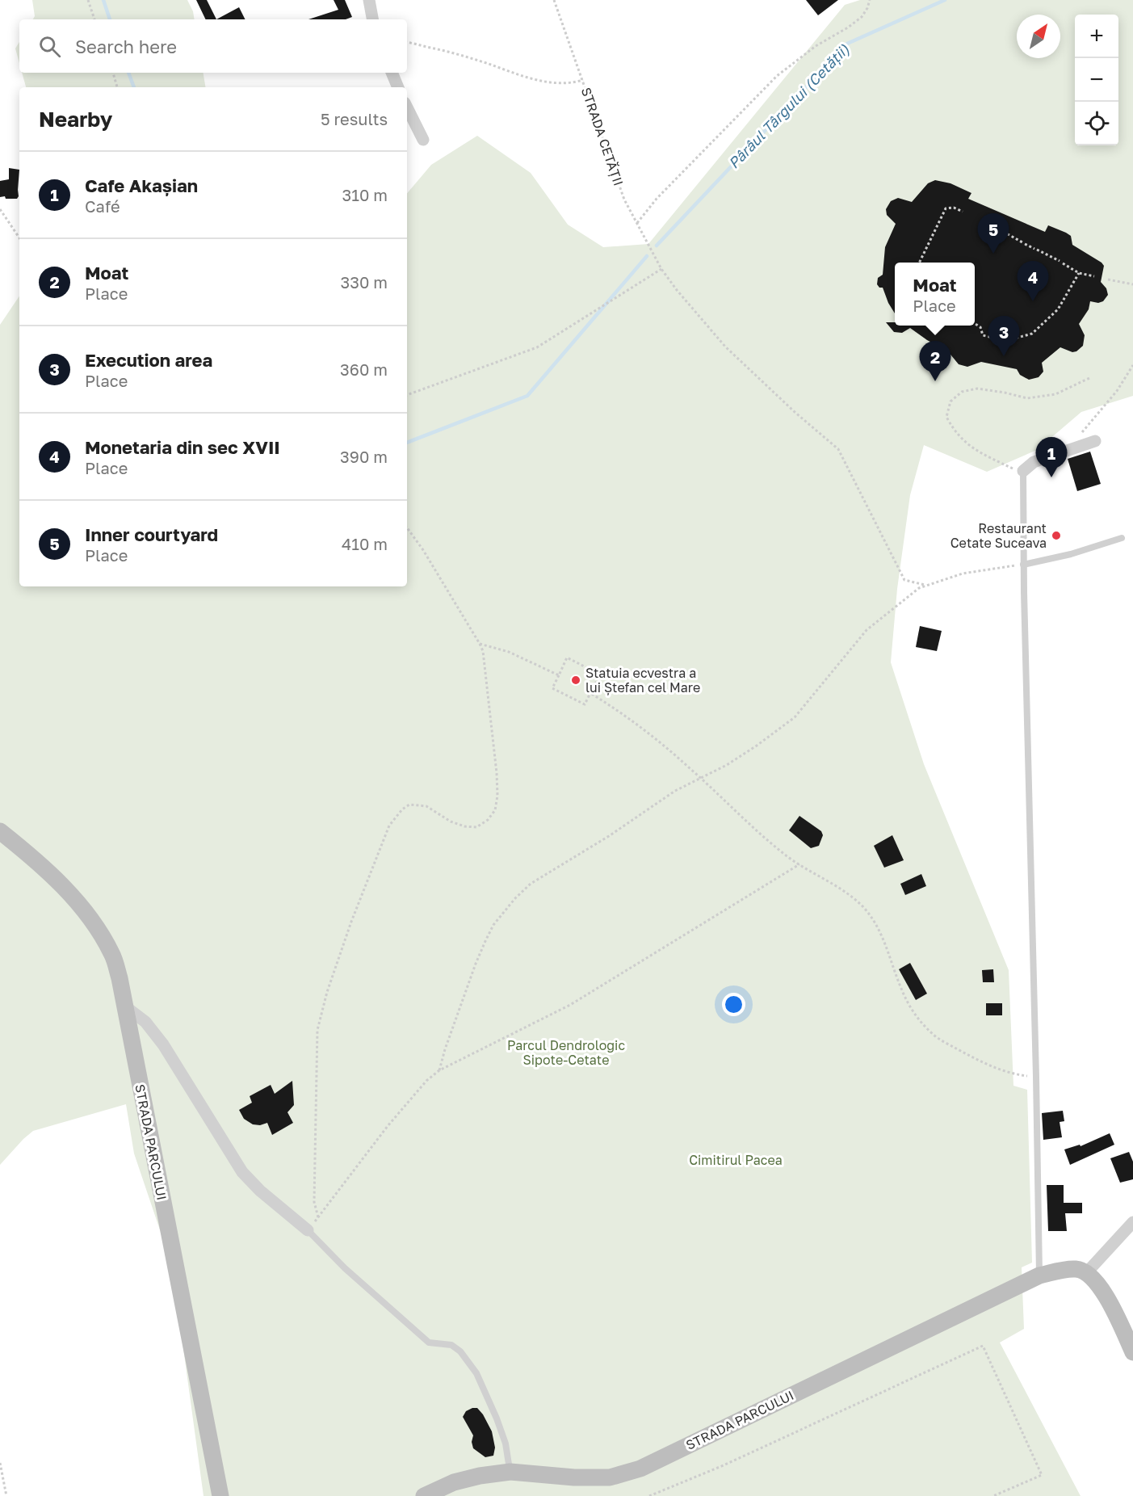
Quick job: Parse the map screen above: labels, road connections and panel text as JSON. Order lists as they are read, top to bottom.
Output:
{
  "streets": {
    "street": ["STRADA PARCULUI"],
    "path": ["STRADA CETĂȚII"]
  },
  "water": ["Pârâul Târgului (Cetății)"],
  "parks": ["Parcul Dendrologic Sipote-Cetate", "Cimitirul Pacea"],
  "places": ["Restaurant Cetate Suceava", "Statuia ecvestra a lui Ștefan cel Mare"],
  "north": "top right",
  "page": {
    "map_buttons": ["+", "−"],
    "search": "Search here",
    "heading": ["Nearby", "5 results"],
    "list": [
      {
        "mark": "1",
        "name": "Cafe Akașian",
        "note": "Café",
        "value": "310 m"
      },
      {
        "mark": "2",
        "name": "Moat",
        "note": "Place",
        "value": "330 m"
      },
      {
        "mark": "3",
        "name": "Execution area",
        "note": "Place",
        "value": "360 m"
      },
      {
        "mark": "4",
        "name": "Monetaria din sec XVII",
        "note": "Place",
        "value": "390 m"
      },
      {
        "mark": "5",
        "name": "Inner courtyard",
        "note": "Place",
        "value": "410 m"
      }
    ],
    "pins": [
      "5",
      "4",
      "3",
      "2",
      "1"
    ],
    "popup": ["Moat", "Place"]
  }
}
